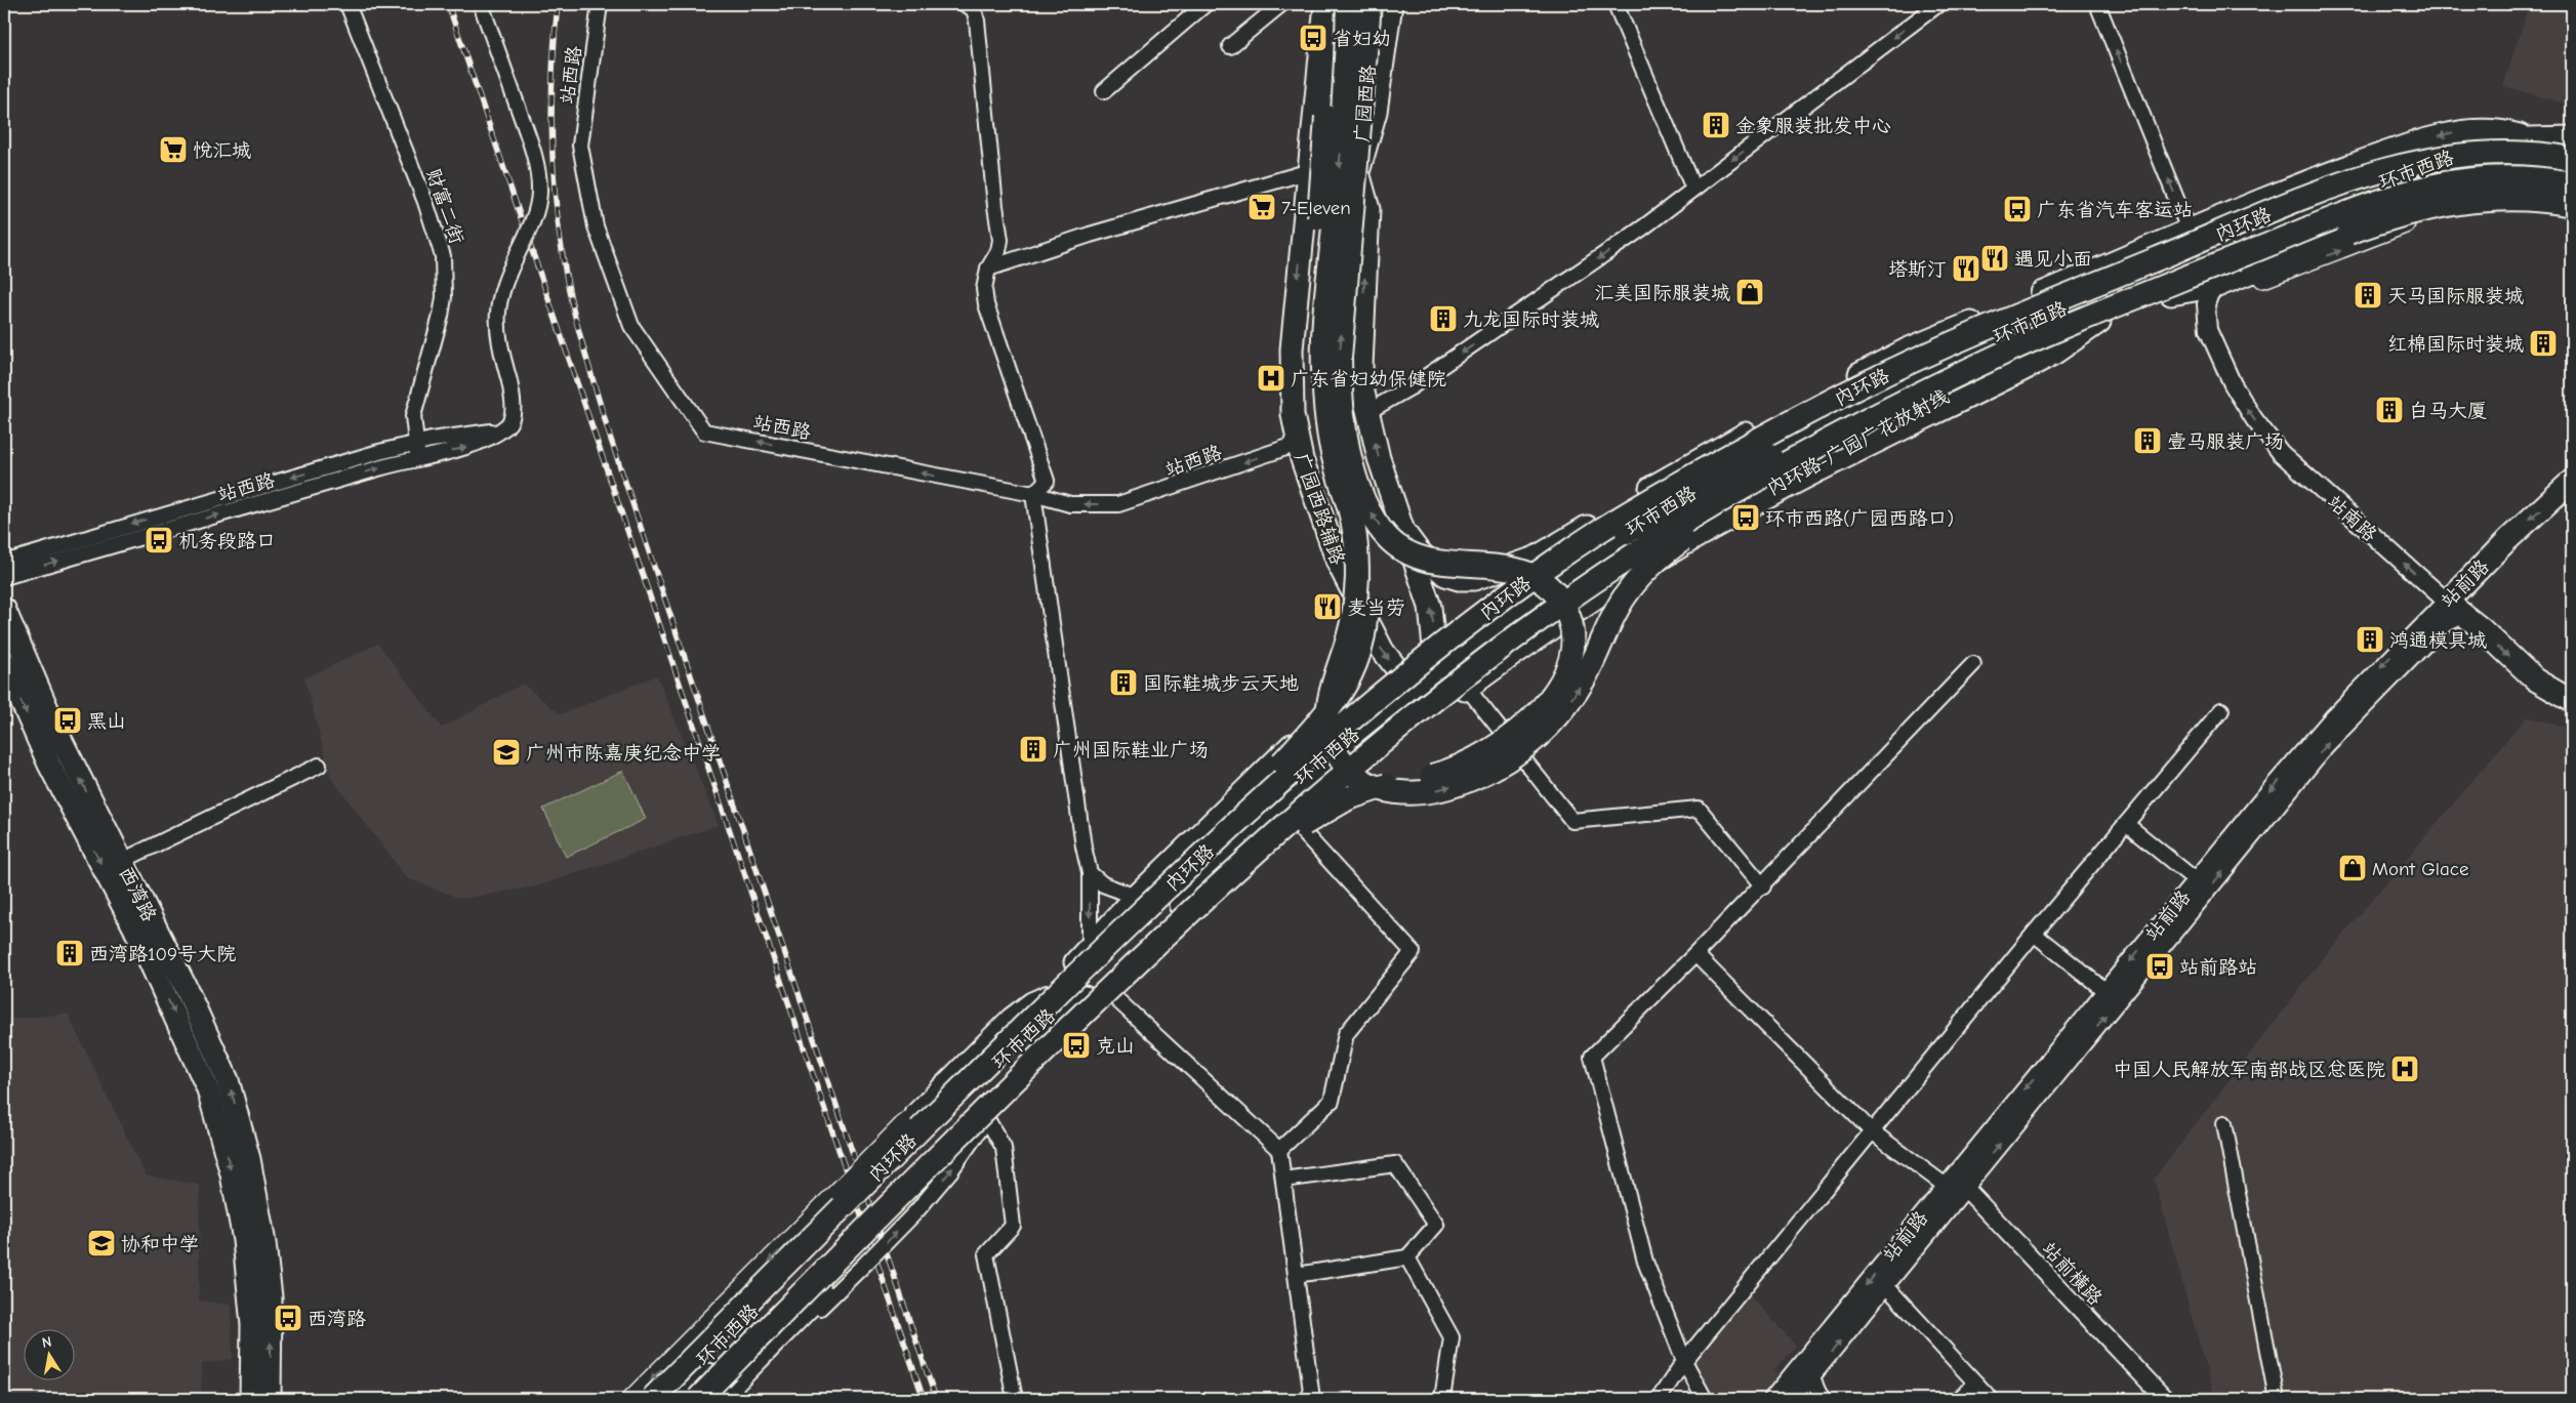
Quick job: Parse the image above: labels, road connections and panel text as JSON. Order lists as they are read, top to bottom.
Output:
{
  "streets": {
    "highway": ["内环路", "内环路-广园广花放射线"],
    "main road": [
      "广园西路",
      "环市西路",
      "广园西路辅路",
      "站南路",
      "站前路",
      "西湾路"
    ],
    "street": ["站西路", "财富二街", "站前横路"]
  },
  "crossings": [
    ["站西路", "财富二街"],
    ["站西路", "广园西路辅路"],
    ["广园西路", "内环路-广园广花放射线"],
    ["广园西路", "广园西路辅路"],
    ["环市西路", "内环路"],
    ["环市西路", "内环路-广园广花放射线"],
    ["环市西路", "广园西路辅路"],
    ["内环路", "内环路-广园广花放射线"],
    ["内环路", "广园西路辅路"],
    ["站南路", "站前路"],
    ["站前路", "站前横路"]
  ],
  "places": {
    "bus stop": [
      "省妇幼",
      "广东省汽车客运站",
      "环市西路(广园西路口)",
      "机务段路口",
      "黑山",
      "站前路站",
      "克山",
      "西湾路"
    ],
    "building": [
      "金象服装批发中心",
      "天马国际服装城",
      "九龙国际时装城",
      "红棉国际时装城",
      "白马大厦",
      "壹马服装广场",
      "鸿通模具城",
      "国际鞋城步云天地",
      "广州国际鞋业广场",
      "西湾路109号大院"
    ],
    "supermarket": ["悦汇城", "7-Eleven"],
    "restaurant": ["遇见小面", "塔斯汀", "麦当劳"],
    "shop": ["汇美国际服装城", "Mont Glace"],
    "hospital": ["广东省妇幼保健院", "中国人民解放军南部战区总医院"],
    "school or university": ["广州市陈嘉庚纪念中学", "协和中学"]
  },
  "north": "top"
}
